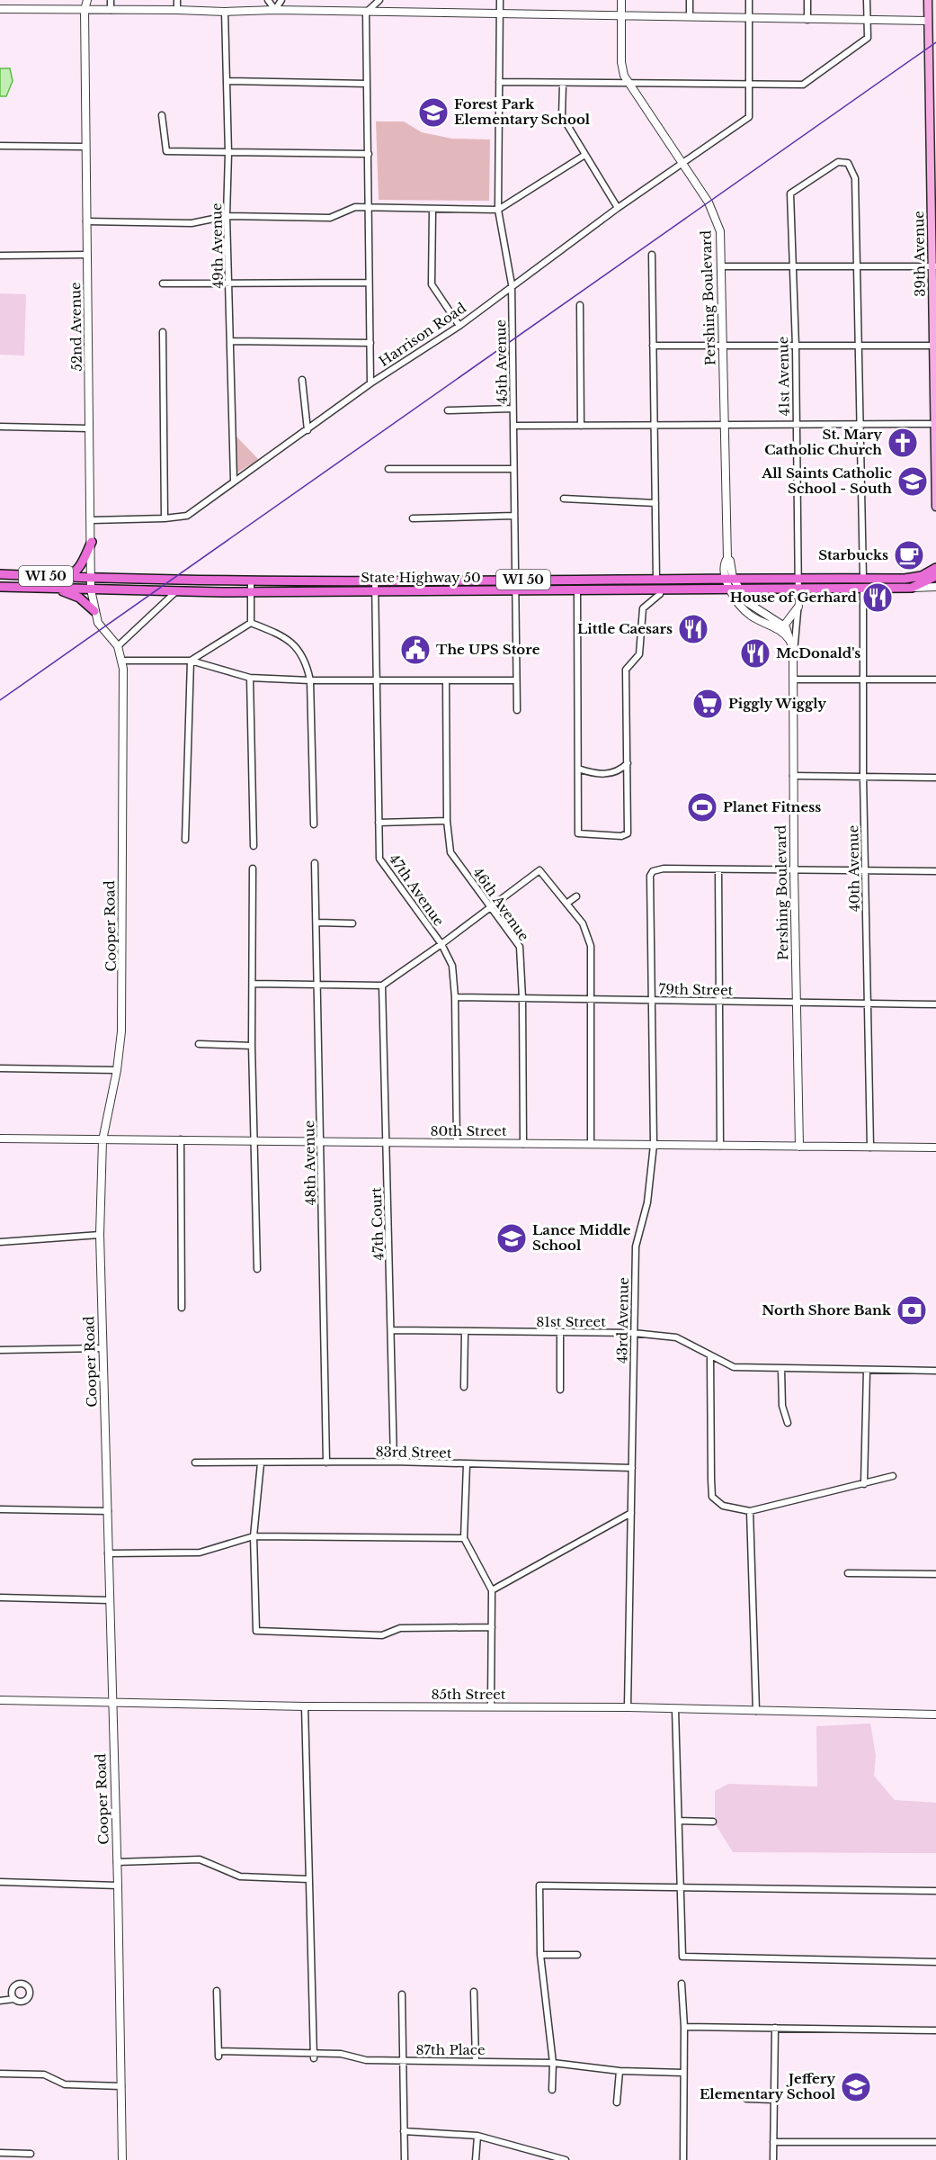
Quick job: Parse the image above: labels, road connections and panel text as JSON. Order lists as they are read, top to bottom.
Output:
{
  "streets": {
    "main road": ["39th Avenue", "WI 50", "State Highway 50"],
    "street": [
      "49th Avenue",
      "Pershing Boulevard",
      "52nd Avenue",
      "Harrison Road",
      "45th Avenue",
      "41st Avenue",
      "40th Avenue",
      "47th Avenue",
      "46th Avenue",
      "Cooper Road",
      "79th Street",
      "80th Street",
      "48th Avenue",
      "47th Court",
      "43rd Avenue",
      "81st Street",
      "83rd Street",
      "85th Street",
      "87th Place"
    ]
  },
  "crossings": [
    ["49th Avenue", "Harrison Road"],
    ["Pershing Boulevard", "Harrison Road"],
    ["Pershing Boulevard", "41st Avenue"],
    ["Pershing Boulevard", "State Highway 50"],
    ["Pershing Boulevard", "79th Street"],
    ["Pershing Boulevard", "80th Street"],
    ["52nd Avenue", "Harrison Road"],
    ["52nd Avenue", "State Highway 50"],
    ["52nd Avenue", "Cooper Road"],
    ["Harrison Road", "45th Avenue"],
    ["45th Avenue", "State Highway 50"],
    ["41st Avenue", "State Highway 50"],
    ["State Highway 50", "40th Avenue"],
    ["State Highway 50", "47th Avenue"],
    ["40th Avenue", "79th Street"],
    ["40th Avenue", "80th Street"],
    ["47th Avenue", "79th Street"],
    ["47th Avenue", "80th Street"],
    ["46th Avenue", "79th Street"],
    ["46th Avenue", "80th Street"],
    ["Cooper Road", "80th Street"],
    ["Cooper Road", "85th Street"],
    ["79th Street", "43rd Avenue"],
    ["80th Street", "48th Avenue"],
    ["80th Street", "47th Court"],
    ["80th Street", "43rd Avenue"],
    ["48th Avenue", "83rd Street"],
    ["47th Court", "81st Street"],
    ["47th Court", "83rd Street"],
    ["43rd Avenue", "81st Street"],
    ["43rd Avenue", "83rd Street"],
    ["43rd Avenue", "85th Street"]
  ],
  "places": {
    "school or university": [
      "Forest Park Elementary School",
      "All Saints Catholic School - South",
      "Lance Middle School",
      "Jeffery Elementary School"
    ],
    "church": ["St. Mary Catholic Church"],
    "cafe": ["Starbucks"],
    "restaurant": ["House of Gerhard", "Little Caesars", "McDonald's"],
    "public building": ["The UPS Store"],
    "supermarket": ["Piggly Wiggly"],
    "sports": ["Planet Fitness"],
    "bank": ["North Shore Bank"]
  }
}
